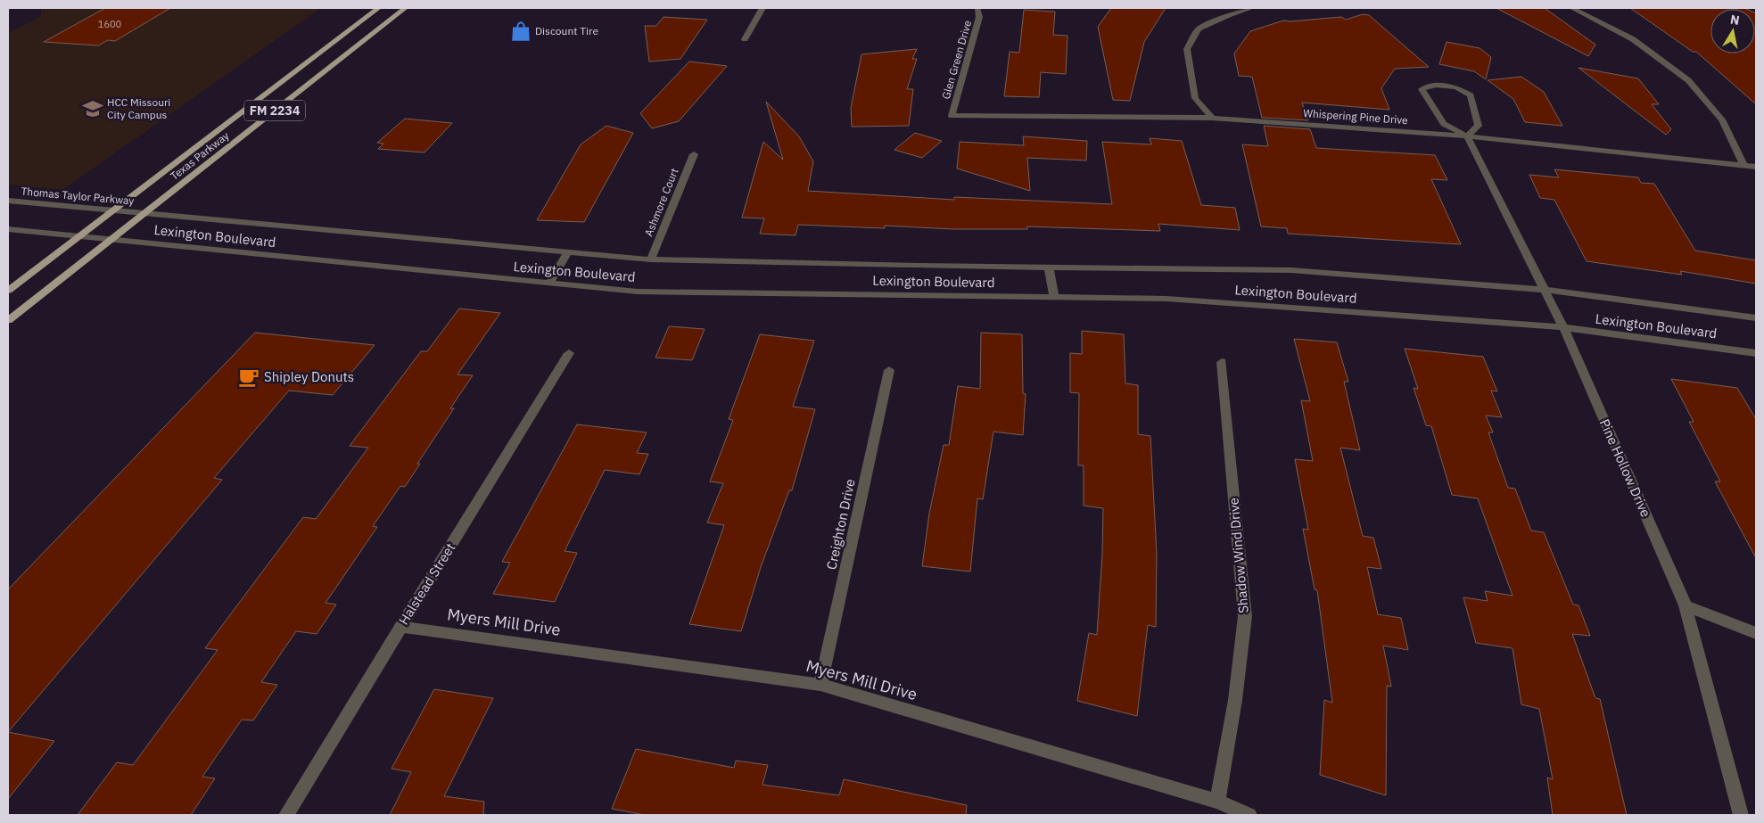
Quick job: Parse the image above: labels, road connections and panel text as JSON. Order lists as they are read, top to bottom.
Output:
{
  "streets": {
    "main road": ["FM 2234", "Texas Parkway"],
    "street": [
      "Glen Green Drive",
      "Whispering Pine Drive",
      "Thomas Taylor Parkway",
      "Ashmore Court",
      "Lexington Boulevard",
      "Pine Hollow Drive",
      "Creighton Drive",
      "Shadow Wind Drive",
      "Halstead Street",
      "Myers Mill Drive"
    ]
  },
  "crossings": [
    ["Glen Green Drive", "Whispering Pine Drive"],
    ["Whispering Pine Drive", "Pine Hollow Drive"],
    ["Texas Parkway", "Thomas Taylor Parkway"],
    ["Texas Parkway", "Lexington Boulevard"],
    ["Thomas Taylor Parkway", "Lexington Boulevard"],
    ["Ashmore Court", "Lexington Boulevard"],
    ["Lexington Boulevard", "Pine Hollow Drive"],
    ["Creighton Drive", "Myers Mill Drive"],
    ["Shadow Wind Drive", "Myers Mill Drive"],
    ["Halstead Street", "Myers Mill Drive"]
  ],
  "places": {
    "shop": ["Discount Tire"],
    "school or university": ["HCC Missouri City Campus"],
    "cafe": ["Shipley Donuts"]
  },
  "house_numbers": ["1600"],
  "north": "top"
}
